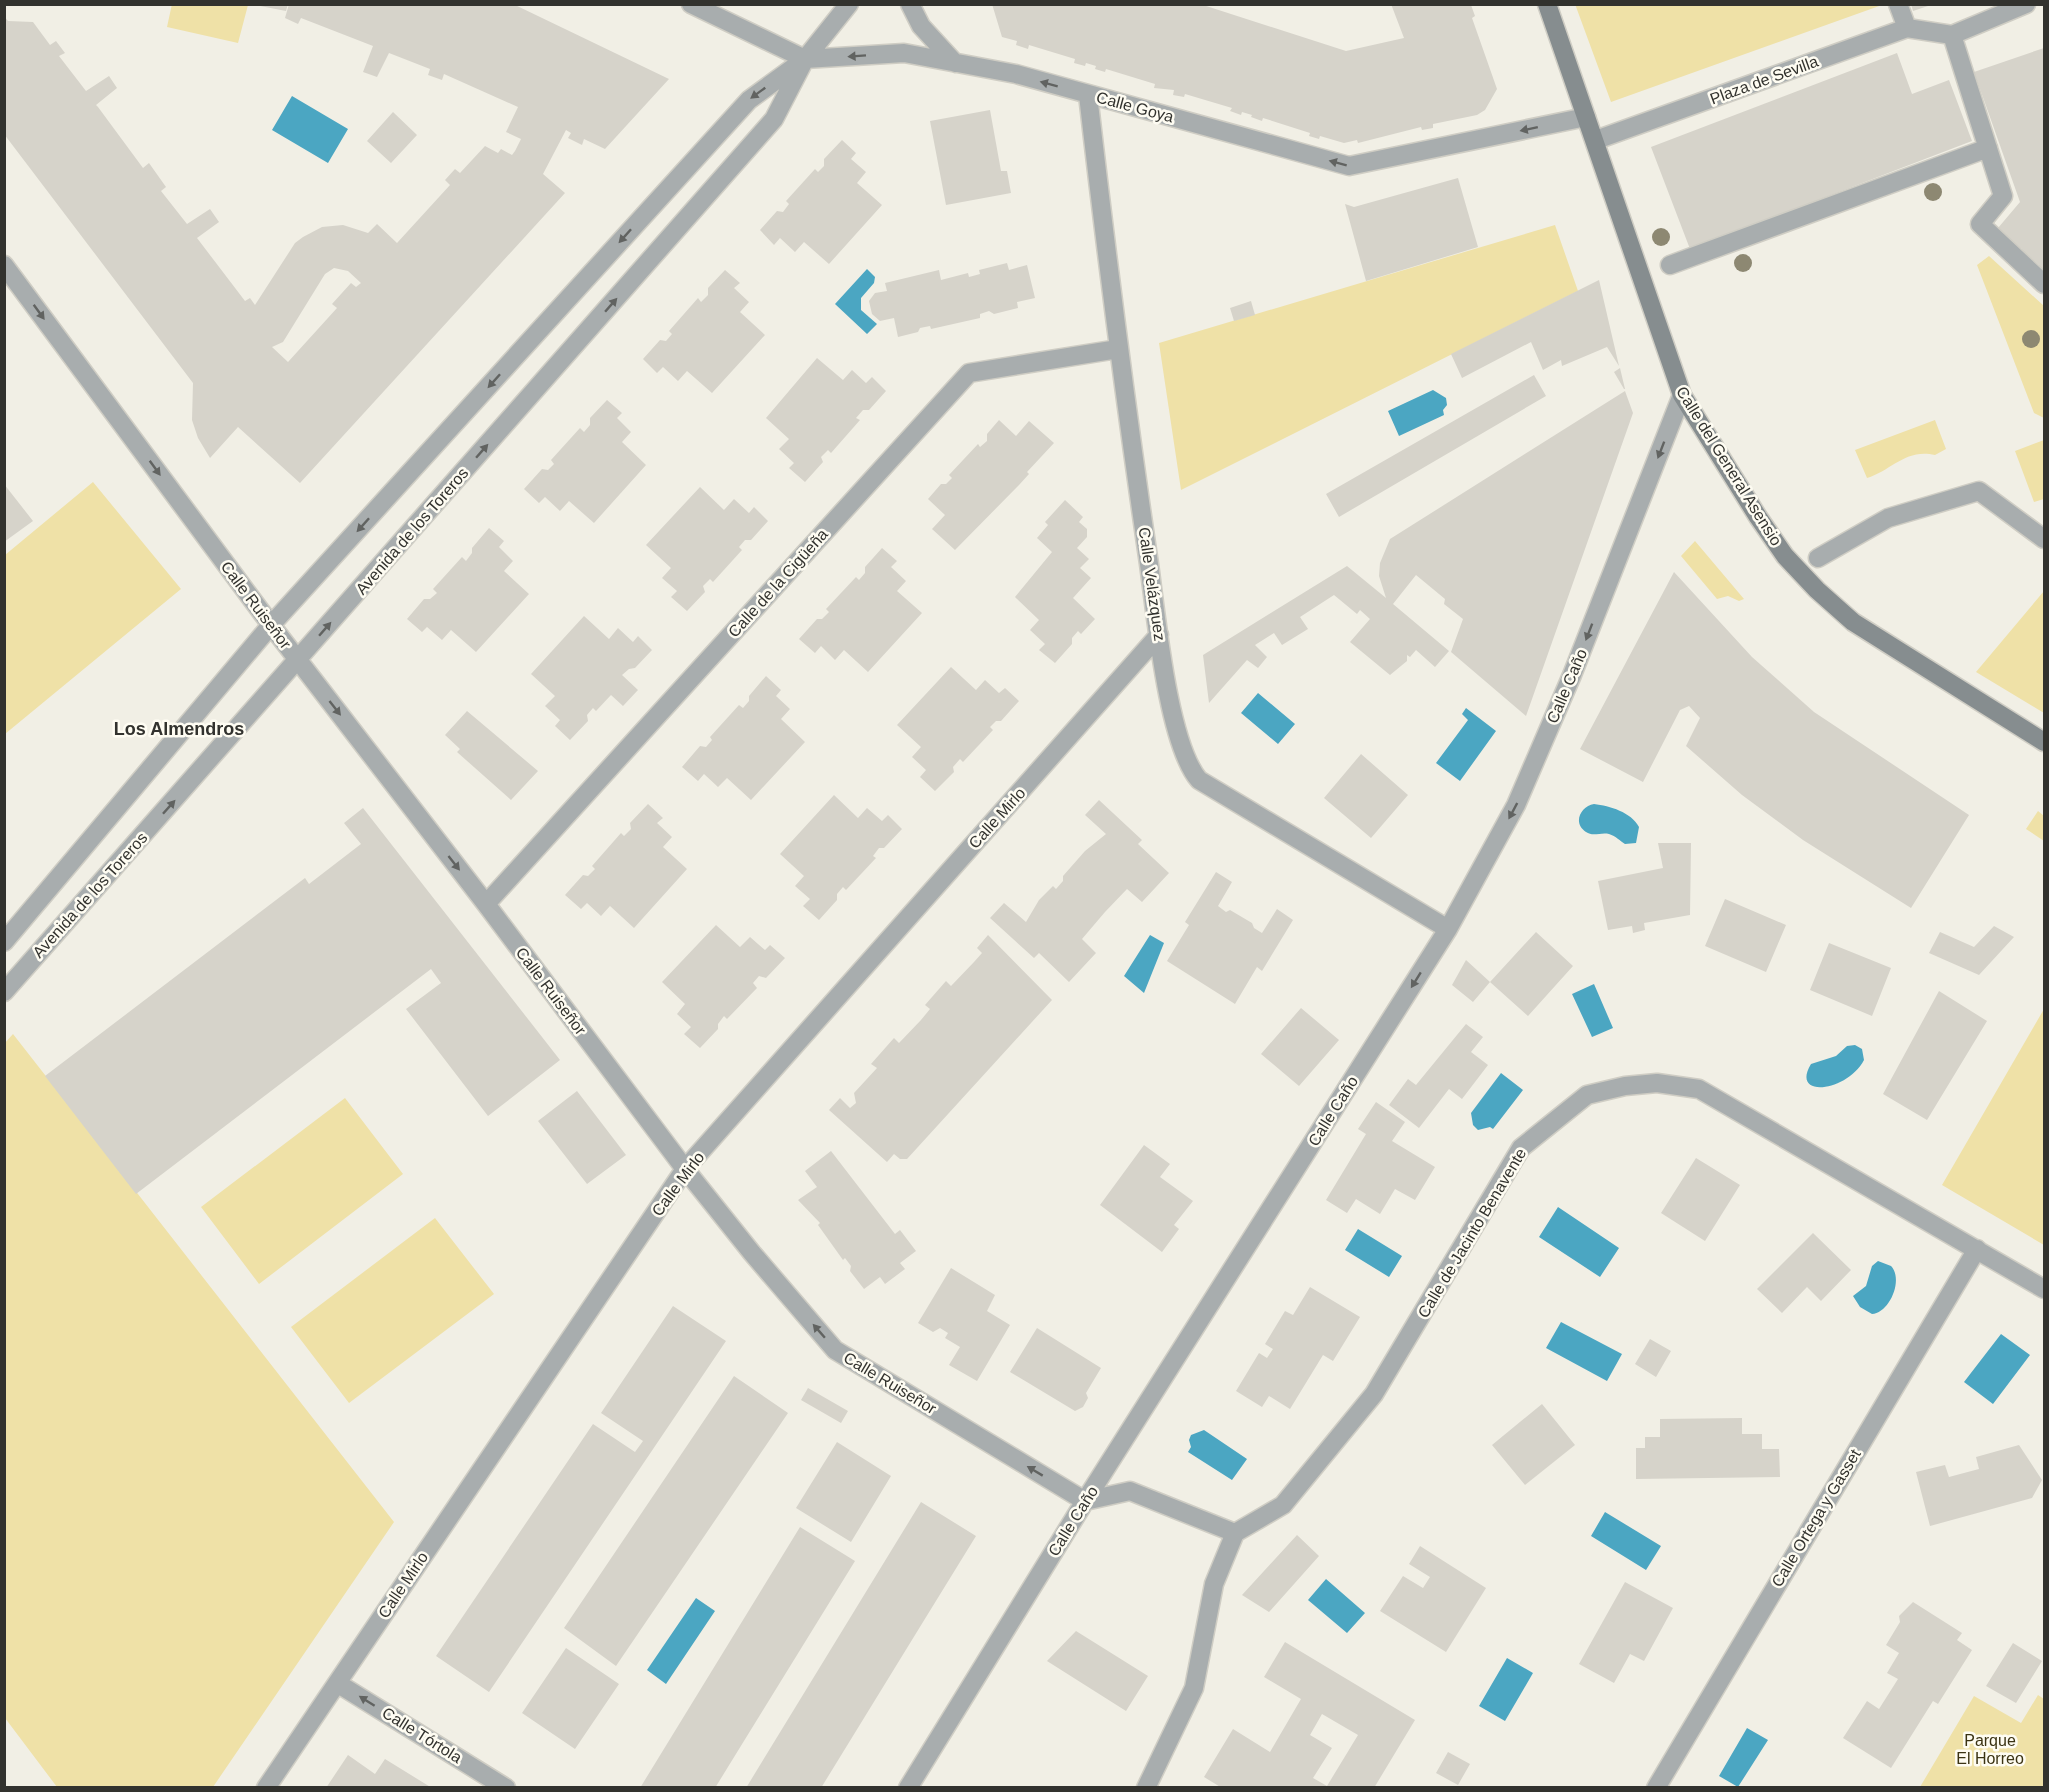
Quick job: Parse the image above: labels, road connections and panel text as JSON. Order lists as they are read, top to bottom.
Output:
{
  "streets": {
    "main road": ["Calle del General Asensio"],
    "street": [
      "Plaza de Sevilla",
      "Calle Goya",
      "Avenida de los Toreros",
      "Calle de la Cigüeña",
      "Calle Velázquez",
      "Calle Ruiseñor",
      "Calle Caño",
      "Calle Mirlo",
      "Calle de Jacinto Benavente",
      "Calle Ortega y Gasset",
      "Calle Tórtola"
    ]
  },
  "crossings": [
    ["Plaza de Sevilla", "Calle del General Asensio"],
    ["Calle Goya", "Calle del General Asensio"],
    ["Calle Goya", "Avenida de los Toreros"],
    ["Calle Goya", "Calle Velázquez"],
    ["Calle del General Asensio", "Calle Caño"],
    ["Avenida de los Toreros", "Calle Ruiseñor"],
    ["Calle de la Cigüeña", "Calle Velázquez"],
    ["Calle de la Cigüeña", "Calle Ruiseñor"],
    ["Calle Velázquez", "Calle Caño"],
    ["Calle Velázquez", "Calle Mirlo"],
    ["Calle Ruiseñor", "Calle Caño"],
    ["Calle Ruiseñor", "Calle Mirlo"],
    ["Calle Mirlo", "Calle Tórtola"],
    ["Calle de Jacinto Benavente", "Calle Ortega y Gasset"]
  ],
  "one_way": ["Calle Goya", "Calle Caño", "Calle Tórtola"],
  "districts": ["Los Almendros"],
  "parks": ["Parque El Horreo"]
}
